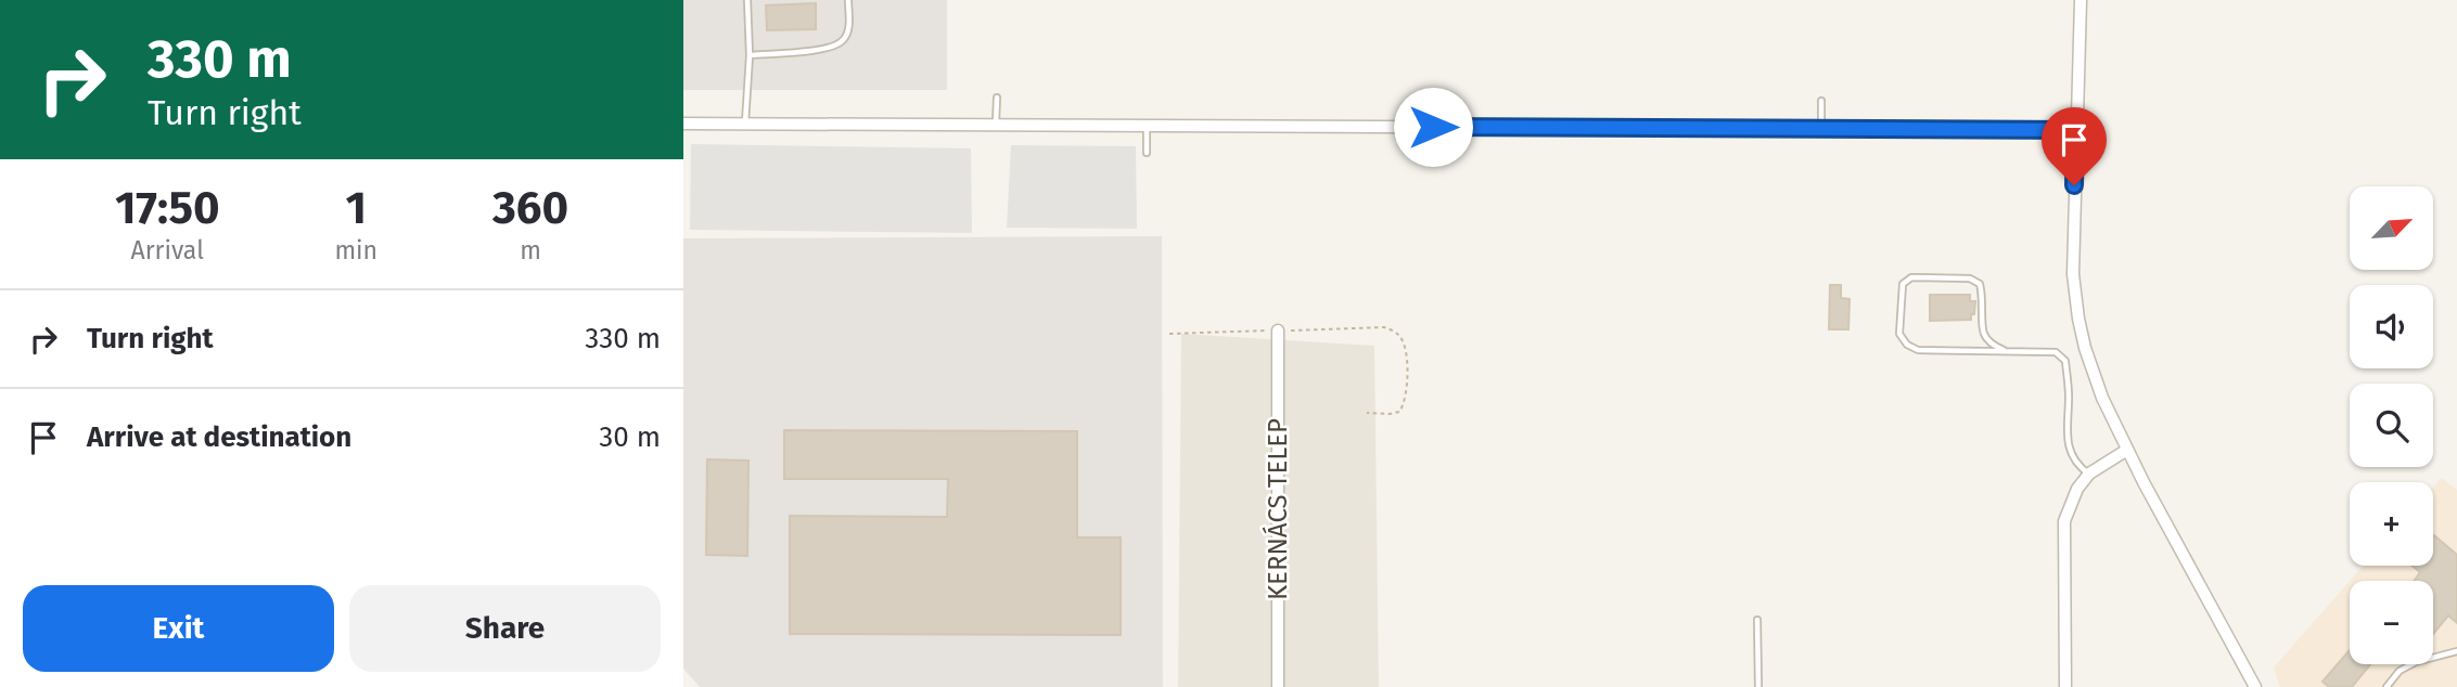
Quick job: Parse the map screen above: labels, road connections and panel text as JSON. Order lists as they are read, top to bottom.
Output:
{
  "streets": {
    "street": ["KERNÁCS TELEP"]
  },
  "north": "top right",
  "page": {
    "turn": ["330 m", "Turn right"],
    "eta": [
      "17:50",
      "Arrival",
      "1",
      "min",
      "360",
      "m"
    ],
    "map_buttons": ["+", "−"],
    "list": [
      {
        "name": "Turn right",
        "value": "330 m"
      },
      {
        "name": "Arrive at destination",
        "value": "30 m"
      }
    ],
    "buttons": ["Exit", "Share"]
  }
}
